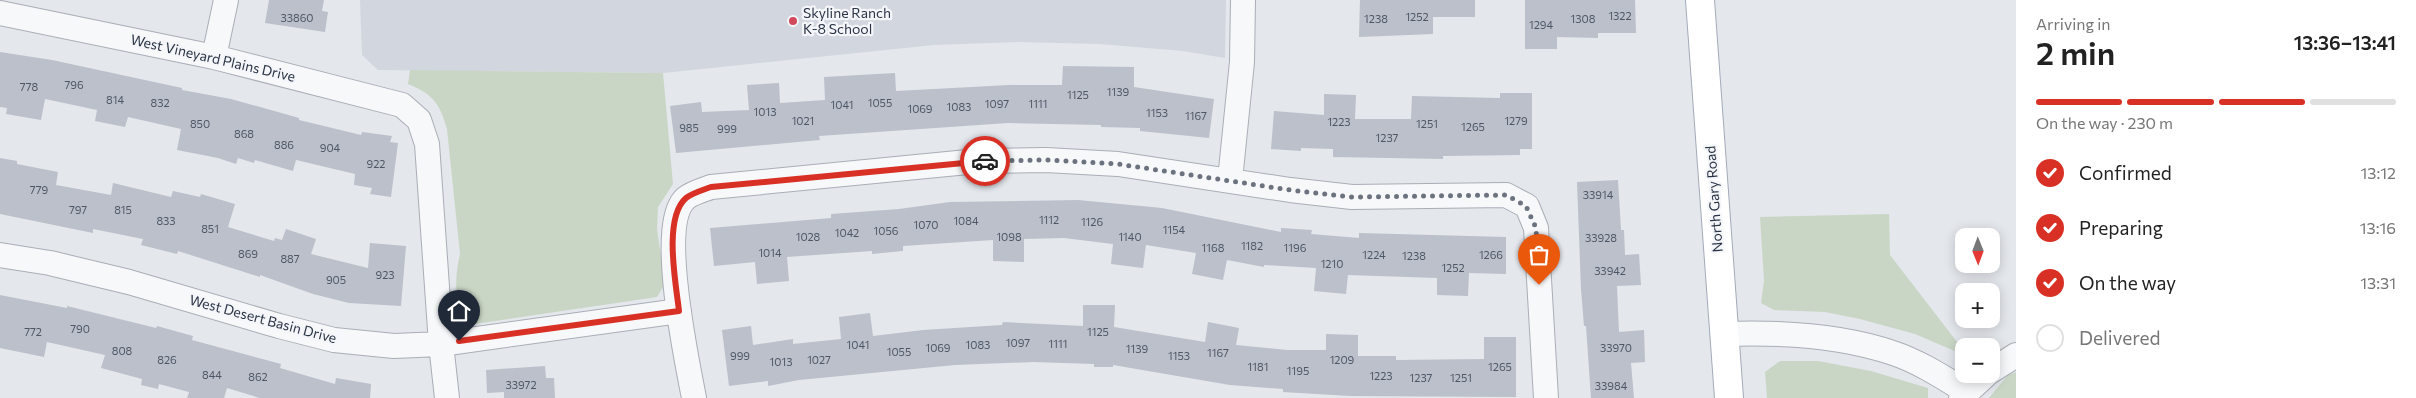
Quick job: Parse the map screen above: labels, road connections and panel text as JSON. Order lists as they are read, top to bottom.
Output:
{
  "streets": {
    "main road": ["North Gary Road"],
    "street": ["West Vineyard Plains Drive", "West Desert Basin Drive"]
  },
  "crossings": [
    ["West Vineyard Plains Drive", "West Desert Basin Drive"]
  ],
  "places": ["Skyline Ranch K-8 School"],
  "house_numbers": [
    "1322",
    "1252",
    "33860",
    "1238",
    "1308",
    "1294",
    "796",
    "778",
    "1139",
    "1125",
    "814",
    "832",
    "1055",
    "1097",
    "1111",
    "1041",
    "1083",
    "1069",
    "1013",
    "1153",
    "1167",
    "1021",
    "1279",
    "1223",
    "850",
    "1251",
    "1265",
    "985",
    "999",
    "868",
    "1237",
    "886",
    "904",
    "922",
    "779",
    "33914",
    "797",
    "815",
    "1112",
    "833",
    "1084",
    "1126",
    "1070",
    "851",
    "1154",
    "1056",
    "1042",
    "1028",
    "1098",
    "1140",
    "33928",
    "1182",
    "1168",
    "1196",
    "1014",
    "869",
    "1224",
    "1266",
    "1238",
    "887",
    "1210",
    "1252",
    "33942",
    "923",
    "905",
    "790",
    "772",
    "1125",
    "1097",
    "1111",
    "1041",
    "1083",
    "1069",
    "33970",
    "1139",
    "808",
    "1055",
    "1167",
    "999",
    "1153",
    "826",
    "1027",
    "1209",
    "1013",
    "1181",
    "1265",
    "1195",
    "844",
    "1223",
    "862",
    "1237",
    "1251",
    "33972",
    "33984"
  ],
  "north": "bottom",
  "page": {
    "heading": ["2 min", "Arriving in", "13:36–13:41"],
    "bar": "On the way · 230 m",
    "list": [
      ["Confirmed", "13:12"],
      ["Preparing", "13:16"],
      ["On the way", "13:31"],
      "Delivered"
    ],
    "map_buttons": ["+", "−"]
  }
}
